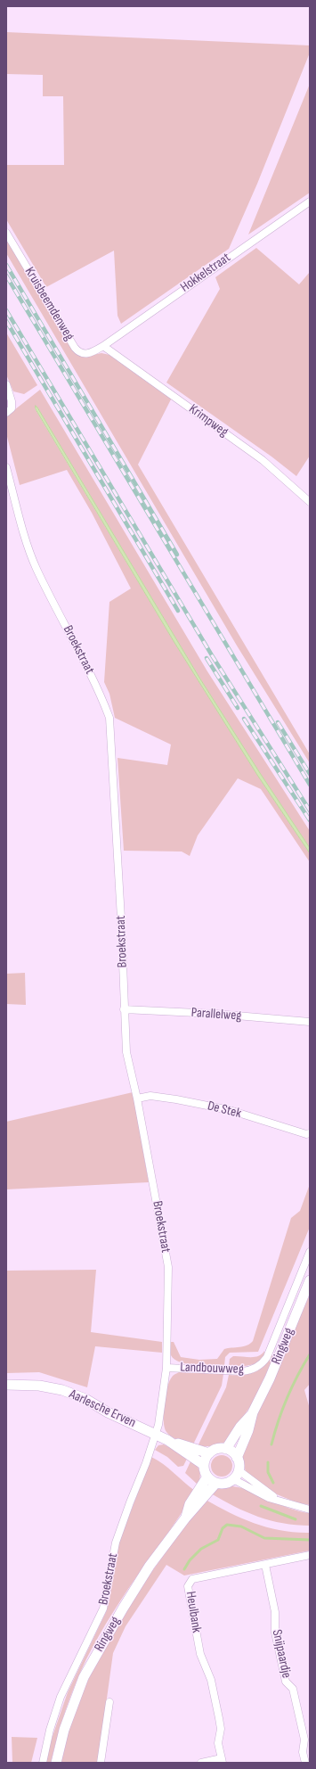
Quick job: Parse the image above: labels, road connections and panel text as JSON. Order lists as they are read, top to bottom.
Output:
{
  "streets": {
    "main road": ["Ringweg", "Aarlesche Erven"],
    "street": [
      "Hokkelstraat",
      "Kruisbeemdenweg",
      "Krimpweg",
      "Broekstraat",
      "Parallelweg",
      "De Stek",
      "Landbouwweg",
      "Heulbank",
      "Snijpaardje"
    ]
  },
  "crossings": [
    ["Hokkelstraat", "Kruisbeemdenweg"],
    ["Hokkelstraat", "Krimpweg"],
    ["Kruisbeemdenweg", "Krimpweg"],
    ["Broekstraat", "Parallelweg"],
    ["Broekstraat", "De Stek"],
    ["Broekstraat", "Landbouwweg"],
    ["Broekstraat", "Aarlesche Erven"],
    ["Heulbank", "Snijpaardje"]
  ]
}
